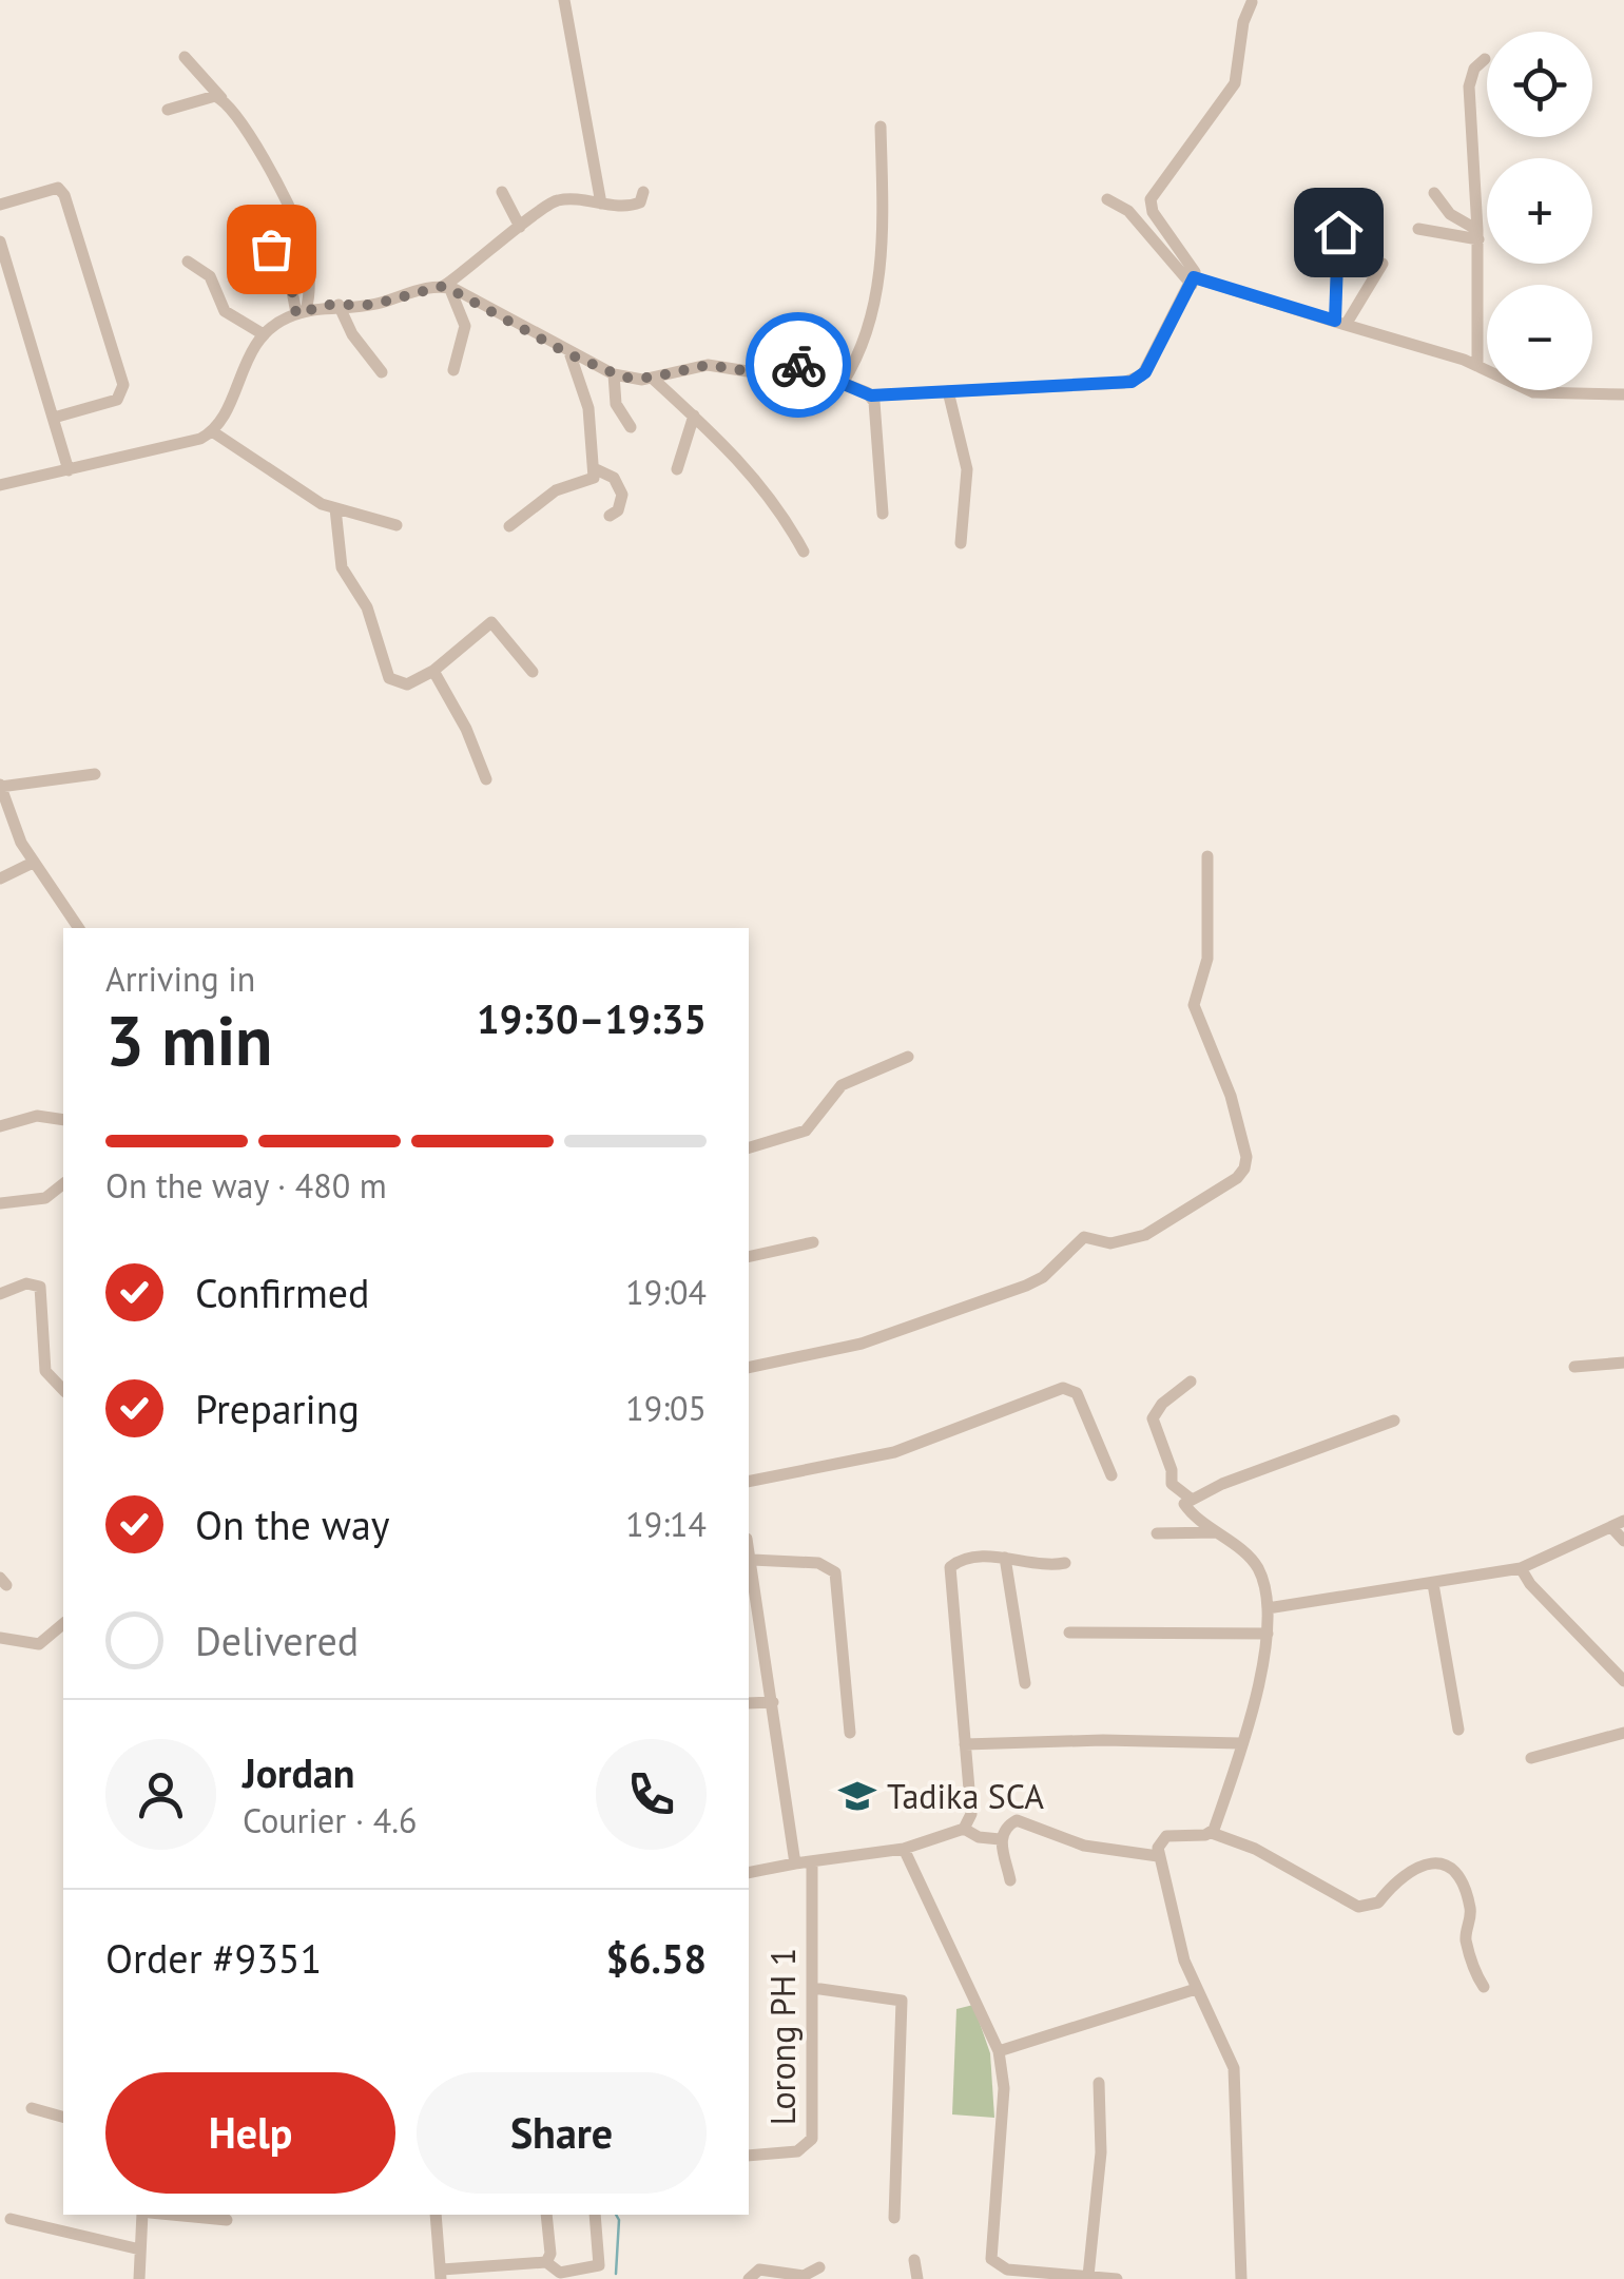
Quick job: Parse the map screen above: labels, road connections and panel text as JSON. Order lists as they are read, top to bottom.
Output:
{
  "streets": {
    "street": ["Lorong PH 1"]
  },
  "places": {
    "school or university": ["Tadika SCA"]
  },
  "page": {
    "map_buttons": ["+", "−"],
    "heading": ["3 min", "Arriving in", "19:30–19:35"],
    "panel": [
      "Jordan",
      "Courier · 4.6",
      "Order #9351",
      "$6.58"
    ],
    "bar": "On the way · 480 m",
    "list": [
      ["Confirmed", "19:04"],
      ["Preparing", "19:05"],
      ["On the way", "19:14"],
      "Delivered"
    ],
    "buttons": ["Help", "Share"]
  }
}
